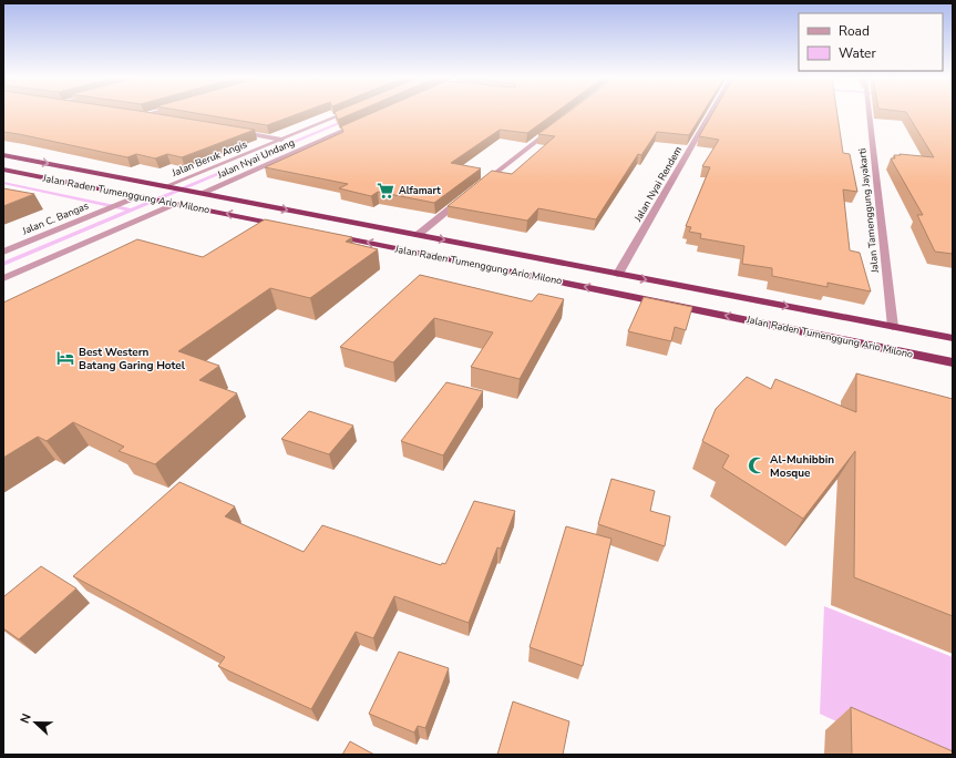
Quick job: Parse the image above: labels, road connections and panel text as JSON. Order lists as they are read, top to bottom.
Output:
{
  "streets": {
    "highway": ["Jalan Raden Tumenggung Ario Milono"],
    "street": [
      "Jalan Beruk Angis",
      "Jalan Nyai Undang",
      "Jalan Nyai Rendem",
      "Jalan Tamenggung Jayakarti",
      "Jalan C. Bangas"
    ]
  },
  "crossings": [
    ["Jalan Beruk Angis", "Jalan Raden Tumenggung Ario Milono"],
    ["Jalan Nyai Undang", "Jalan Raden Tumenggung Ario Milono"],
    ["Jalan Nyai Rendem", "Jalan Raden Tumenggung Ario Milono"],
    ["Jalan Raden Tumenggung Ario Milono", "Jalan Tamenggung Jayakarti"],
    ["Jalan Raden Tumenggung Ario Milono", "Jalan C. Bangas"]
  ],
  "places": {
    "supermarket": ["Alfamart"],
    "hotel": ["Best Western Batang Garing Hotel"],
    "mosque": ["Al-Muhibbin Mosque"]
  },
  "legend": ["Road", "Water"],
  "north": "left"
}
